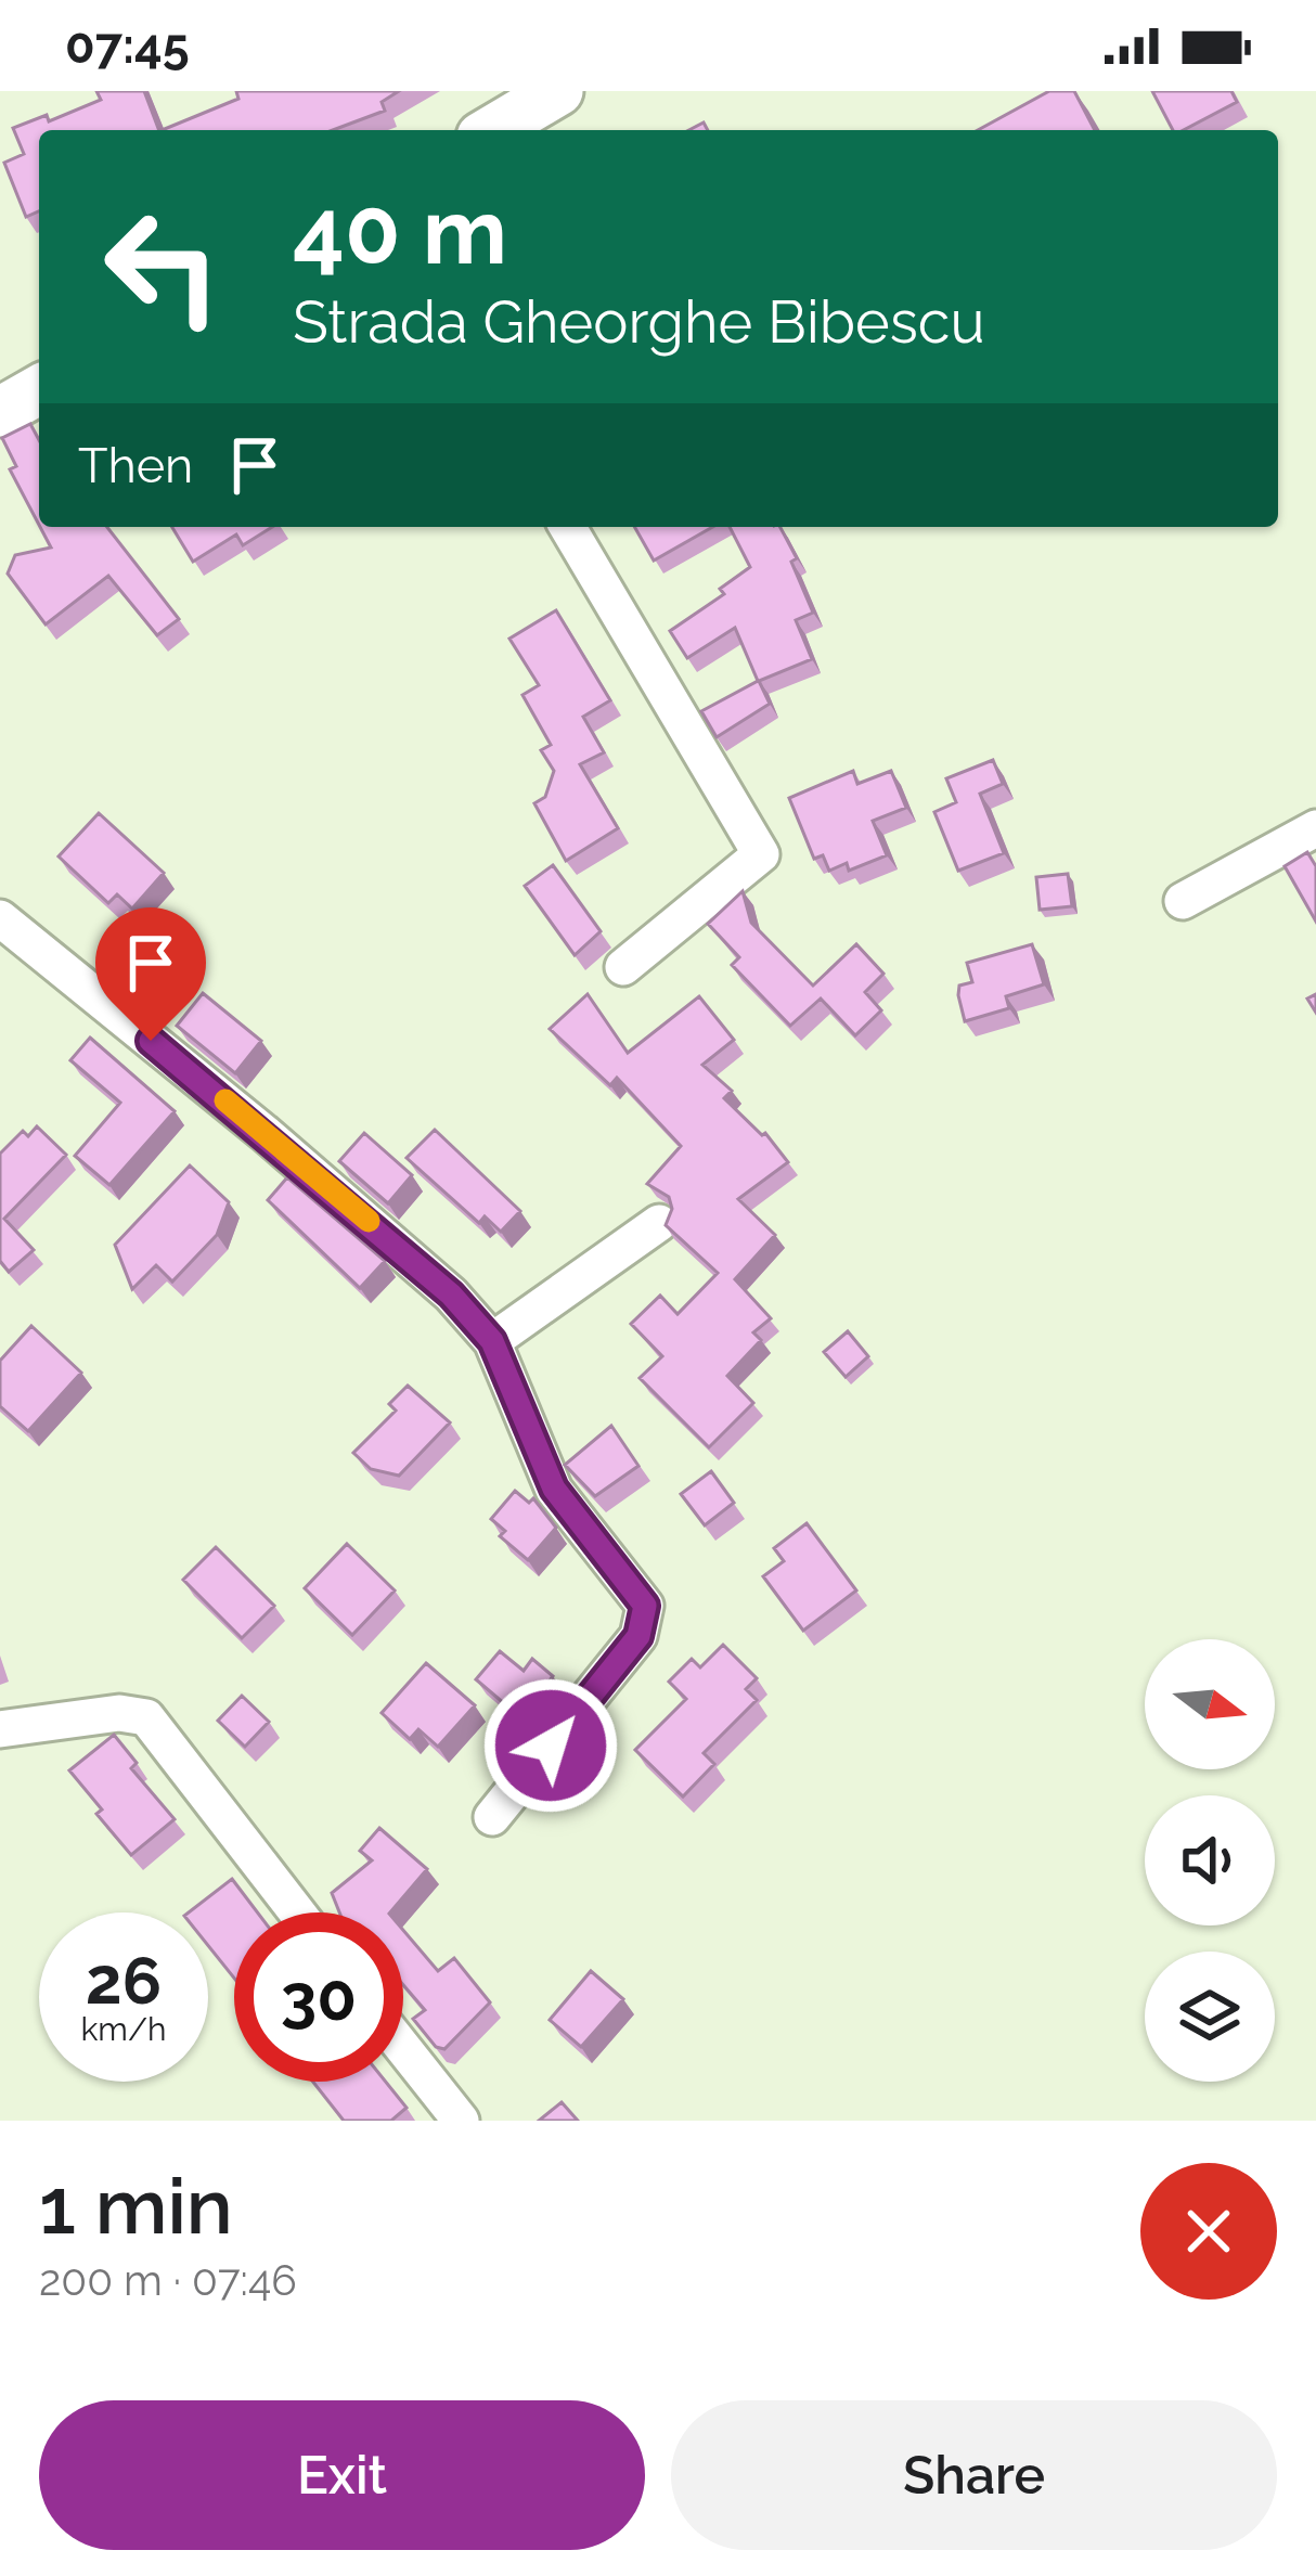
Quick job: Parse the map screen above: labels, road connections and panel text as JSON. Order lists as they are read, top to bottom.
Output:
{
  "north": "right",
  "page": {
    "status": "07:45",
    "turn": ["40 m", "Strada Gheorghe Bibescu"],
    "then": "Then",
    "speed": "26 km/h",
    "limit": "30",
    "heading": ["1 min", "200 m · 07:46"],
    "buttons": ["Exit", "Share"]
  }
}
